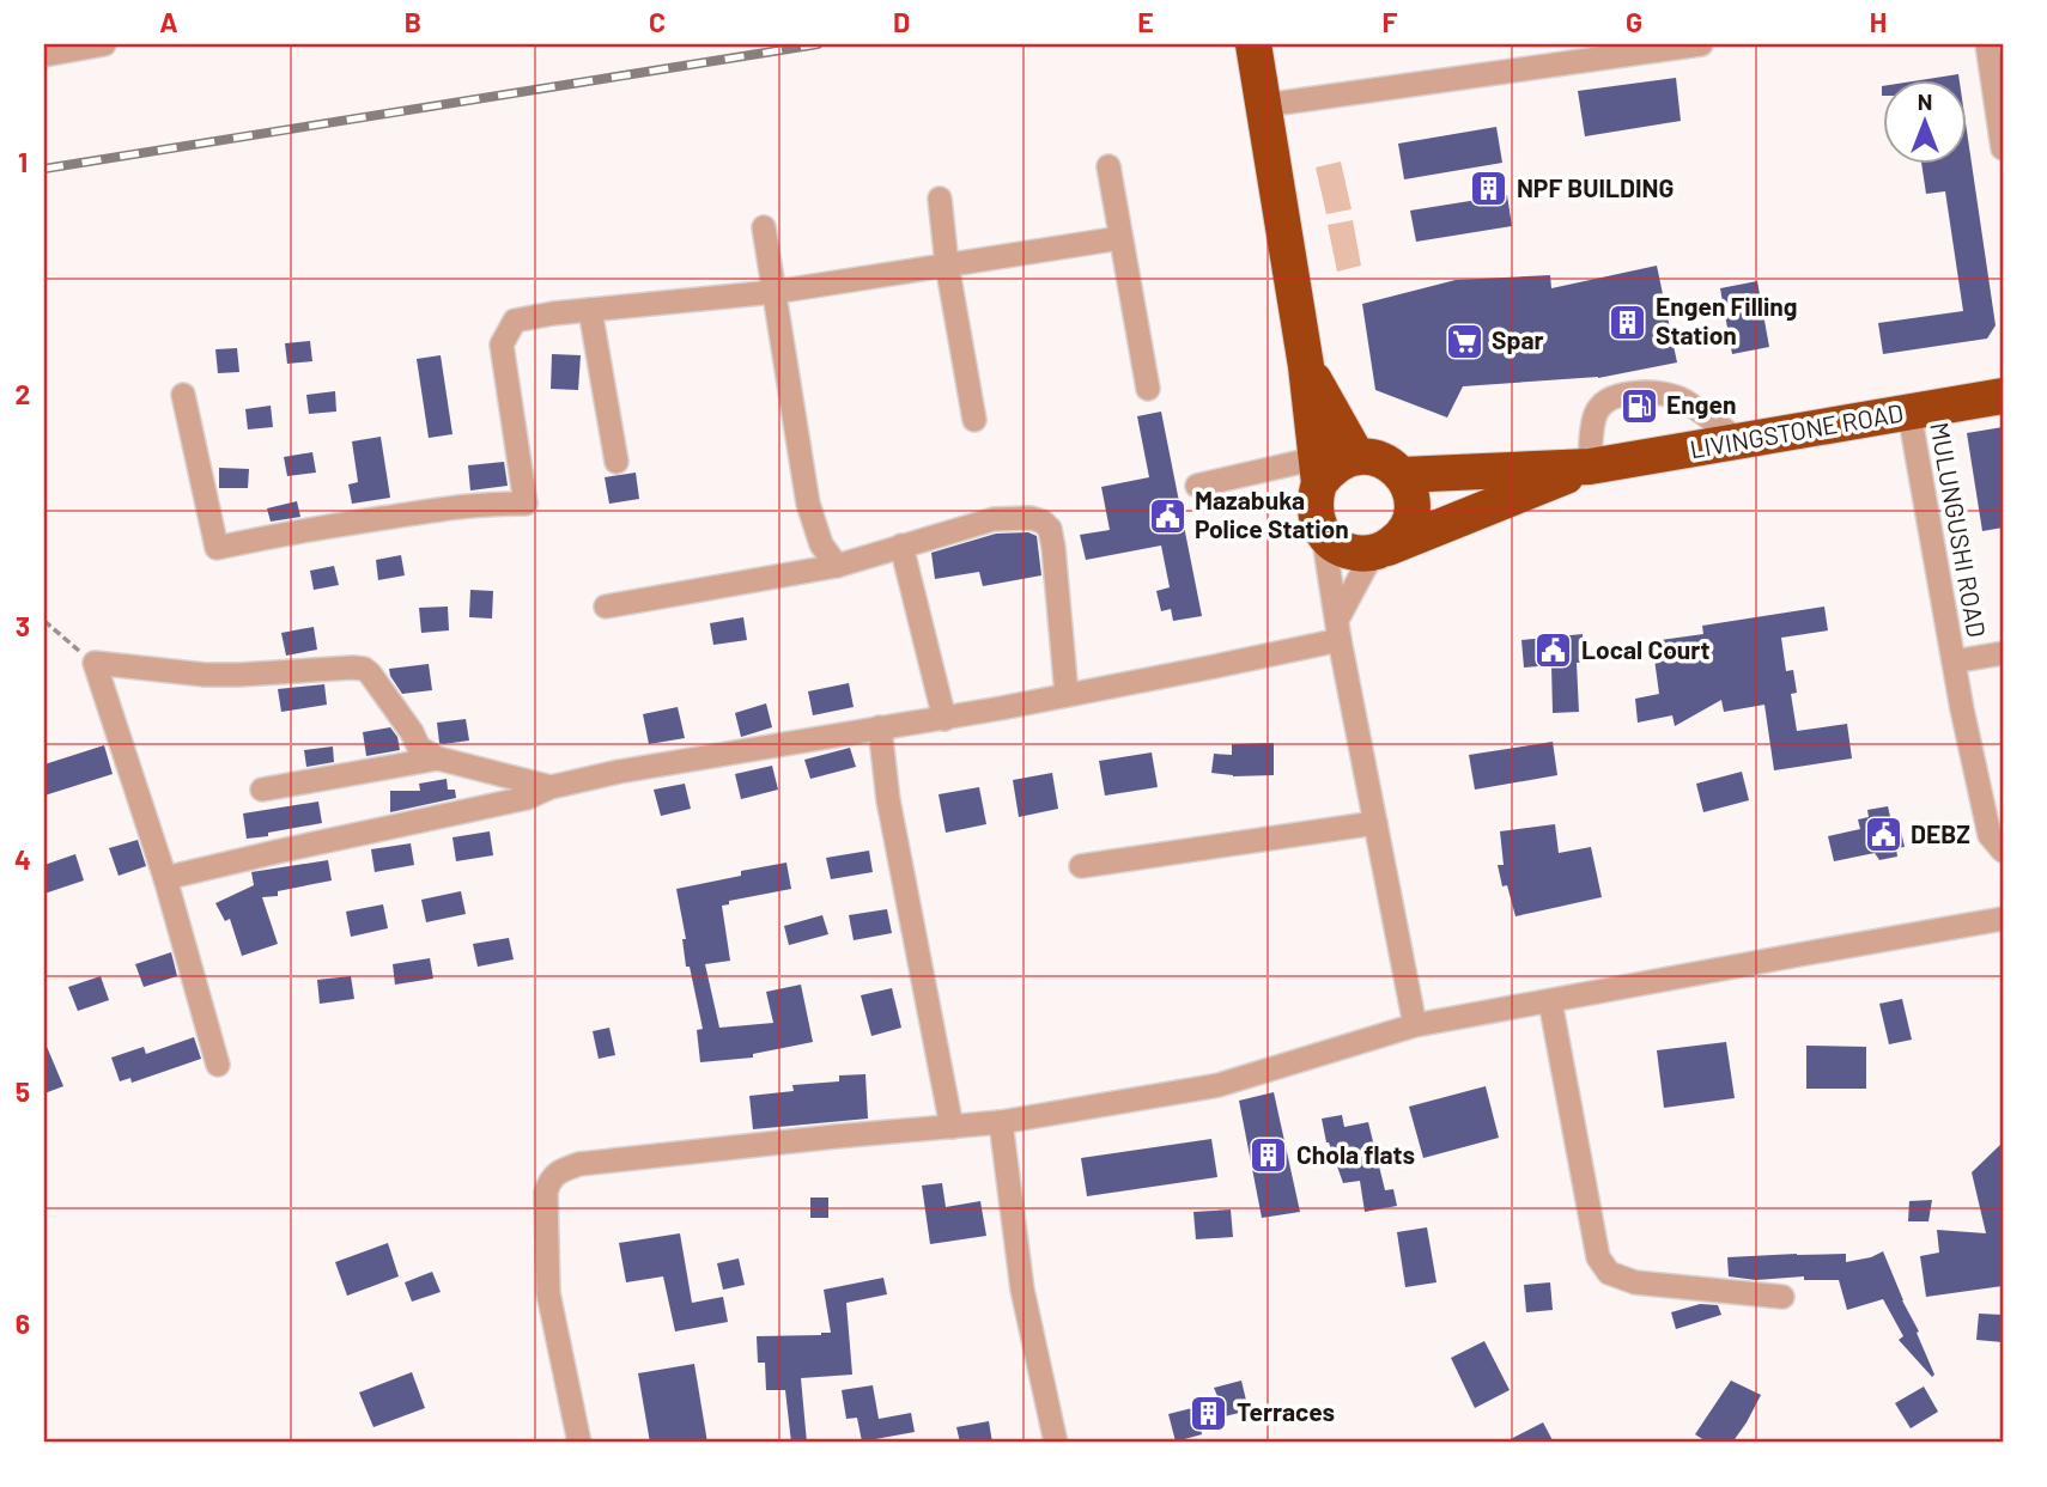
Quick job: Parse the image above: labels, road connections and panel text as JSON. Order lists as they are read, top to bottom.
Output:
{
  "streets": {
    "highway": ["LIVINGSTONE ROAD"],
    "street": ["MULUNGUSHI ROAD"]
  },
  "crossings": [
    ["LIVINGSTONE ROAD", "MULUNGUSHI ROAD"]
  ],
  "places": {
    "building": [
      "NPF BUILDING",
      "Engen Filling Station",
      "Chola flats",
      "Terraces"
    ],
    "supermarket": ["Spar"],
    "fuel station": ["Engen"],
    "public building": ["Mazabuka Police Station", "Local Court", "DEBZ"]
  },
  "north": "top",
  "grid": {
    "columns": [
      "A",
      "B",
      "C",
      "D",
      "E",
      "F",
      "G",
      "H"
    ],
    "rows": [
      "1",
      "2",
      "3",
      "4",
      "5",
      "6"
    ]
  }
}
